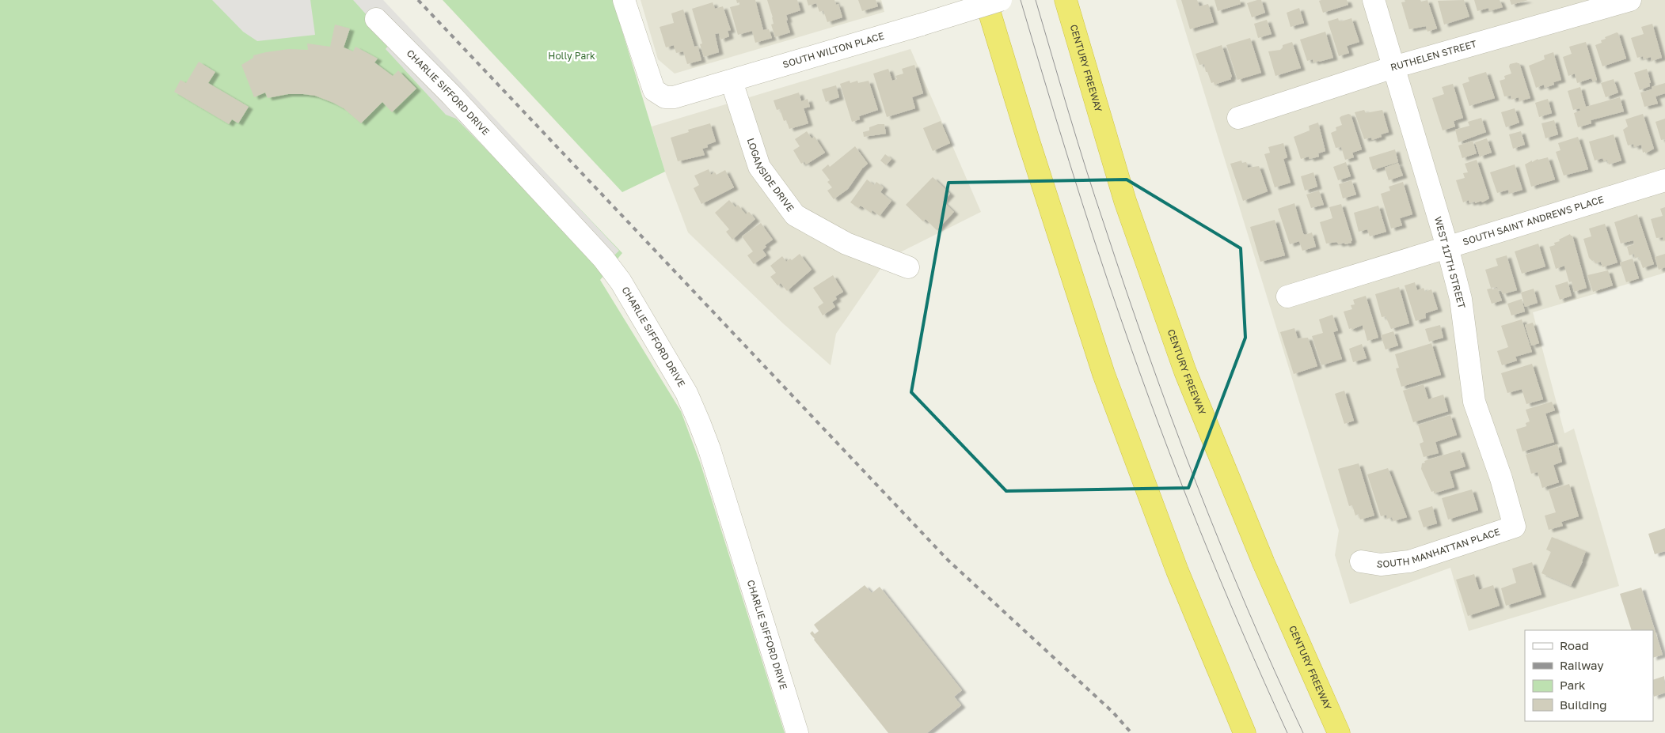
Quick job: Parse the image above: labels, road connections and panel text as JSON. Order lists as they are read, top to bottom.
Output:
{
  "streets": {
    "highway": ["CENTURY FREEWAY"],
    "street": [
      "SOUTH WILTON PLACE",
      "RUTHELEN STREET",
      "CHARLIE SIFFORD DRIVE",
      "LOGANSIDE DRIVE",
      "SOUTH SAINT ANDREWS PLACE",
      "WEST 117TH STREET",
      "SOUTH MANHATTAN PLACE"
    ]
  },
  "crossings": [
    ["SOUTH WILTON PLACE", "LOGANSIDE DRIVE"],
    ["RUTHELEN STREET", "WEST 117TH STREET"],
    ["SOUTH SAINT ANDREWS PLACE", "WEST 117TH STREET"],
    ["WEST 117TH STREET", "SOUTH MANHATTAN PLACE"]
  ],
  "parks": ["Holly Park"],
  "legend": [
    "Road",
    "Railway",
    "Park",
    "Building"
  ]
}
